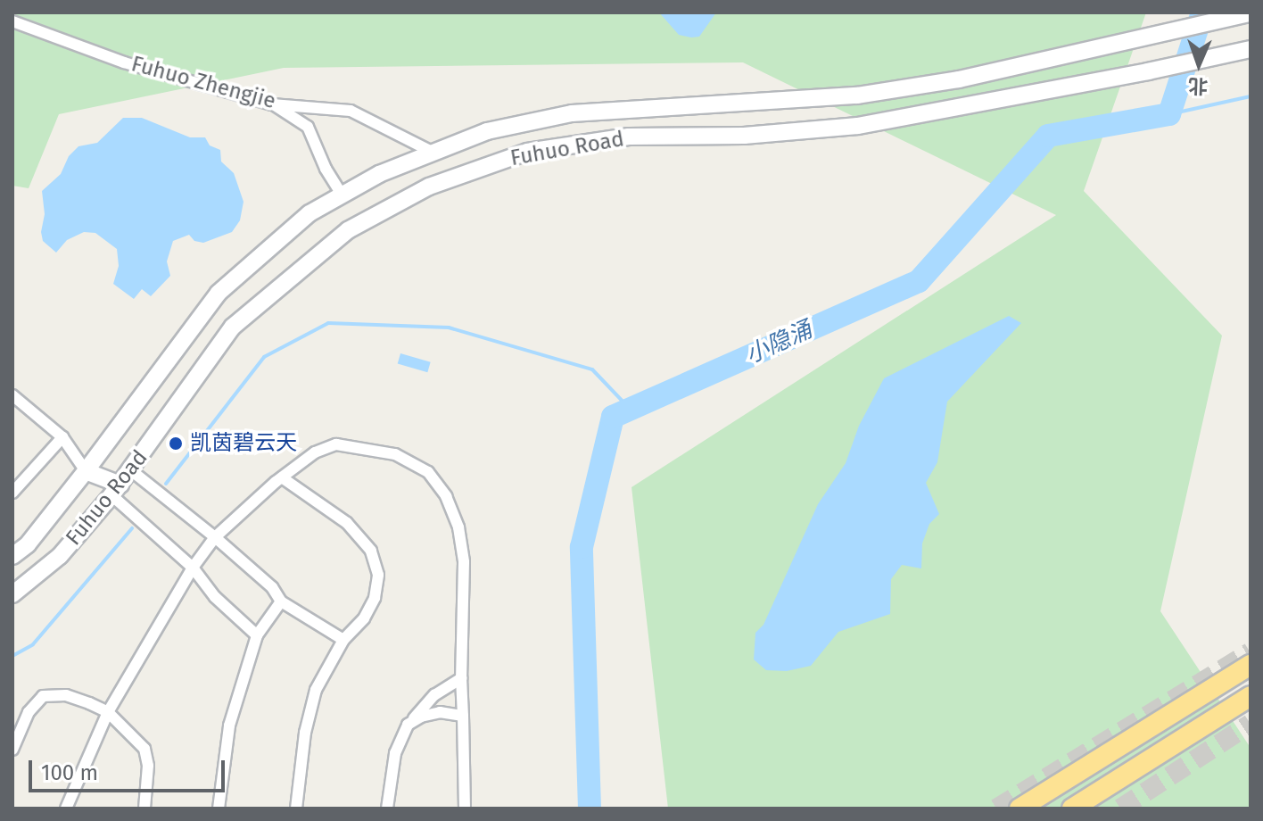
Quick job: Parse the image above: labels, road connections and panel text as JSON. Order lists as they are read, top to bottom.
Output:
{
  "streets": {
    "street": ["Fuhuo Zhengjie", "Fuhuo Road"]
  },
  "crossings": [
    ["Fuhuo Zhengjie", "Fuhuo Road"]
  ],
  "water": ["小隐涌"],
  "places": ["凯茵碧云天"],
  "scale_bar": "100 m",
  "north": "bottom"
}
